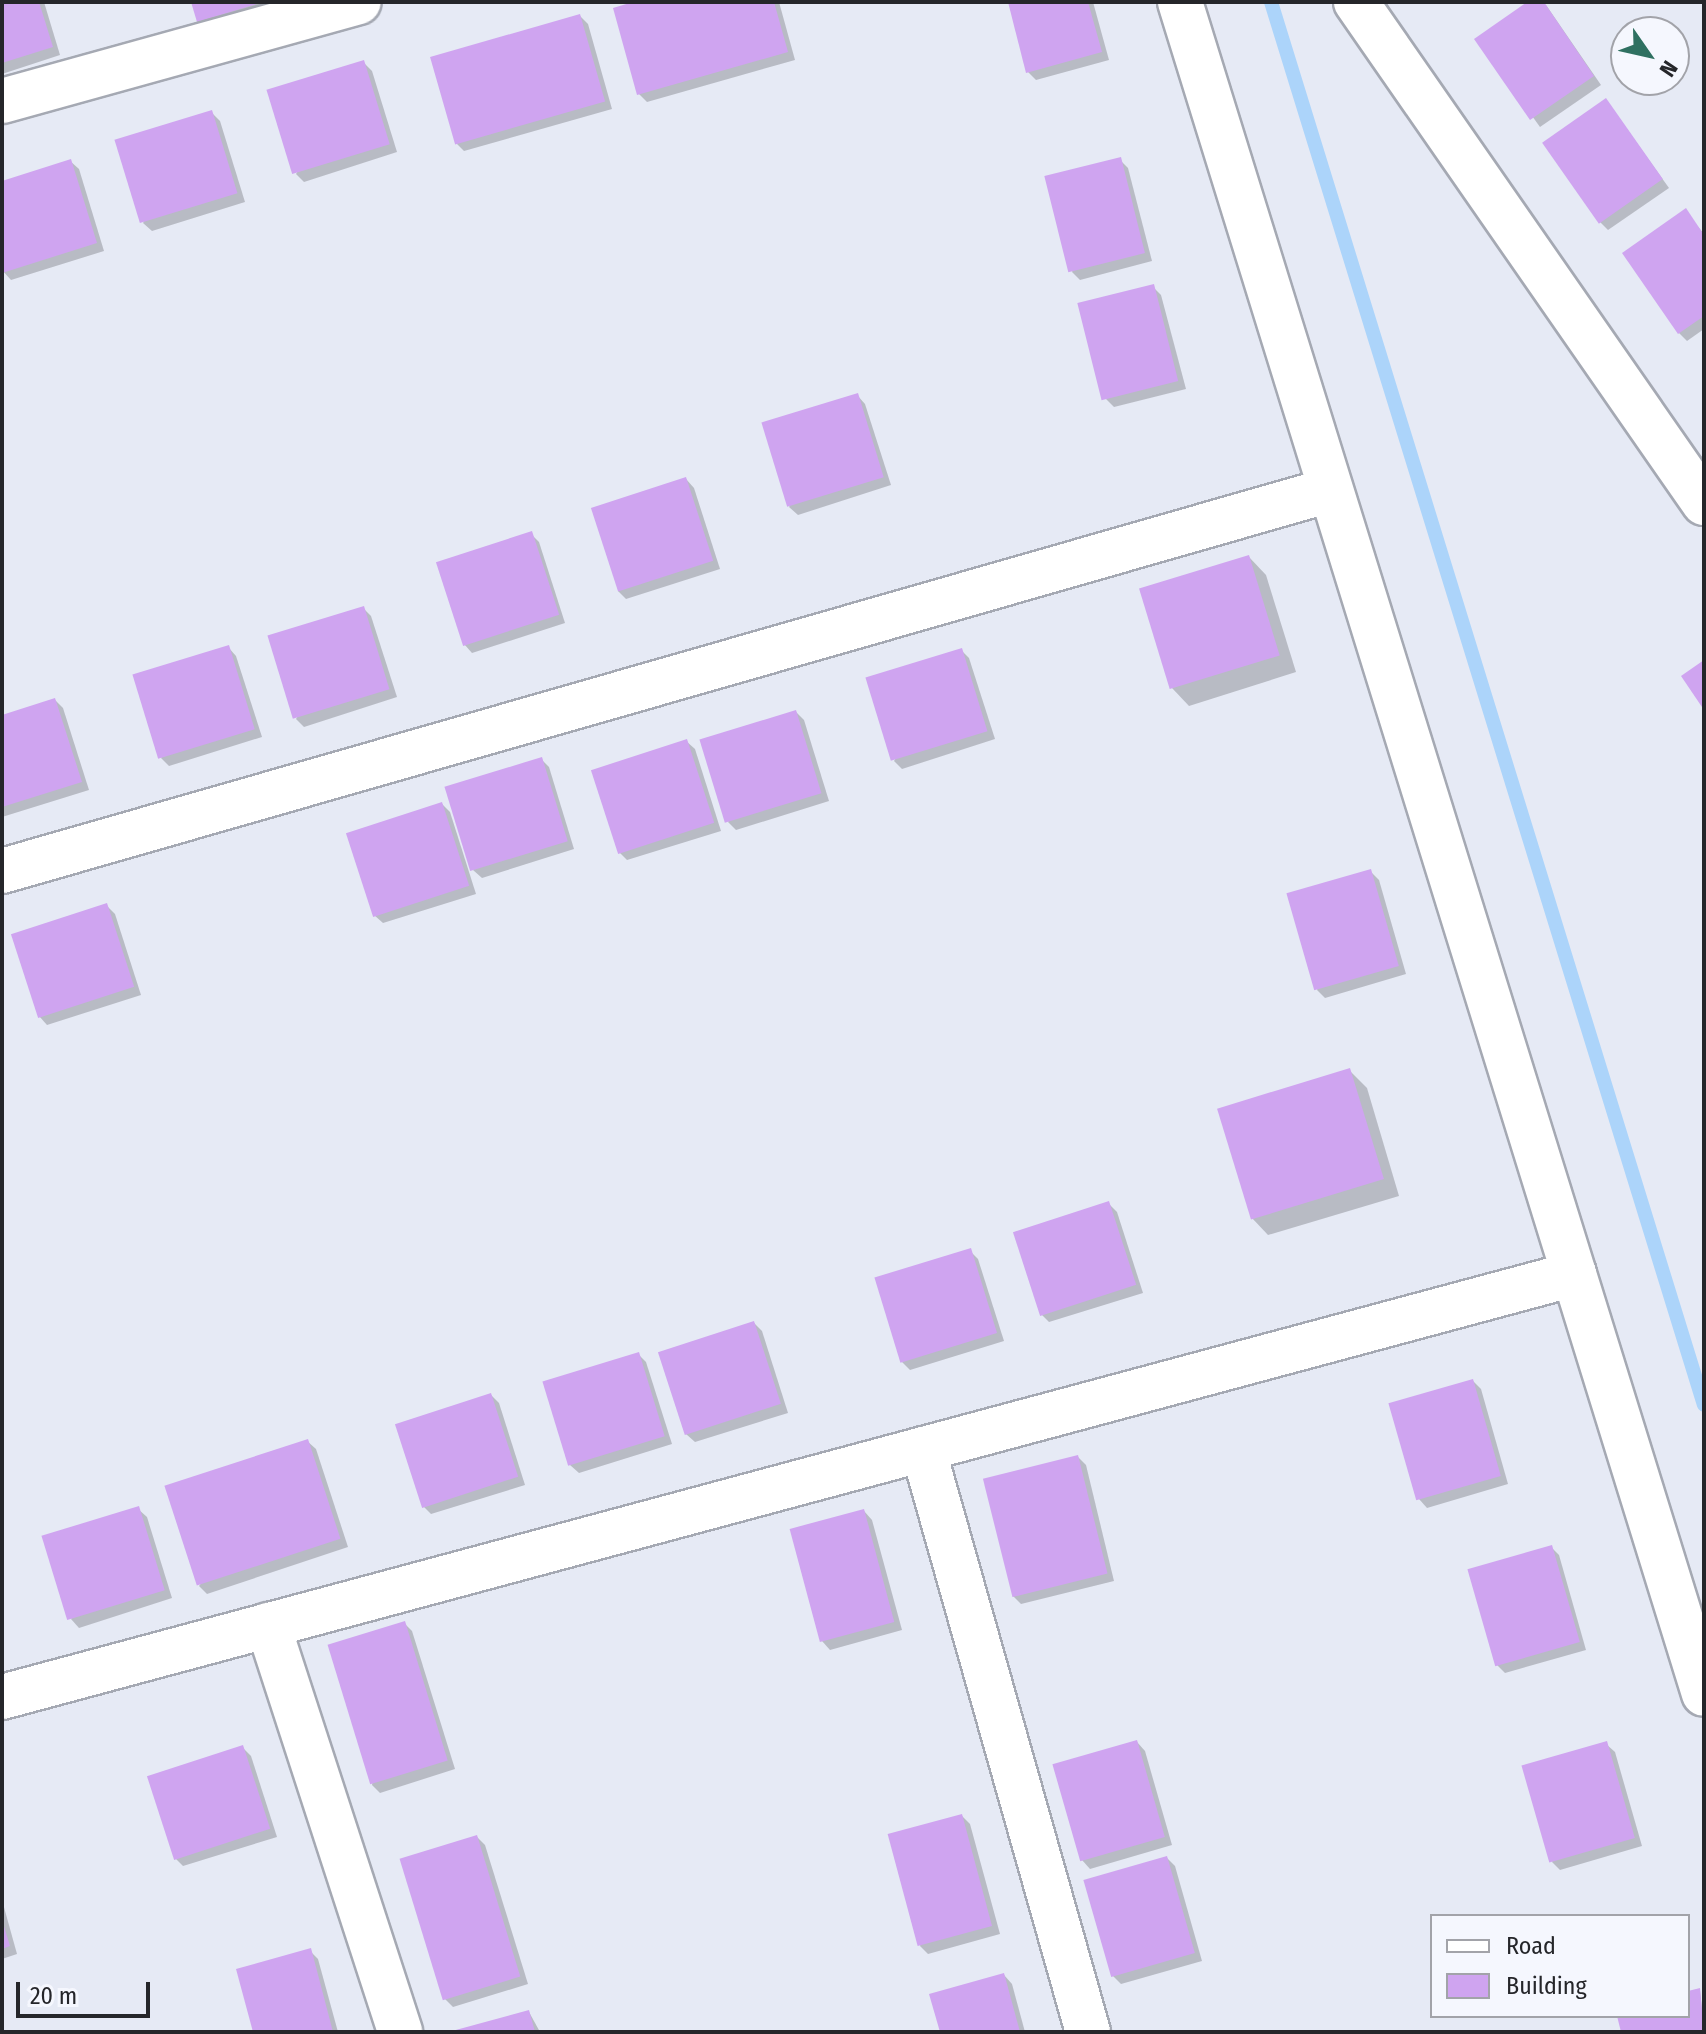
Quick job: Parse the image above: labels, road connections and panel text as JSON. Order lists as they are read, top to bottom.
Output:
{
  "legend": ["Road", "Building"],
  "scale_bar": "20 m",
  "north": "bottom right"
}
